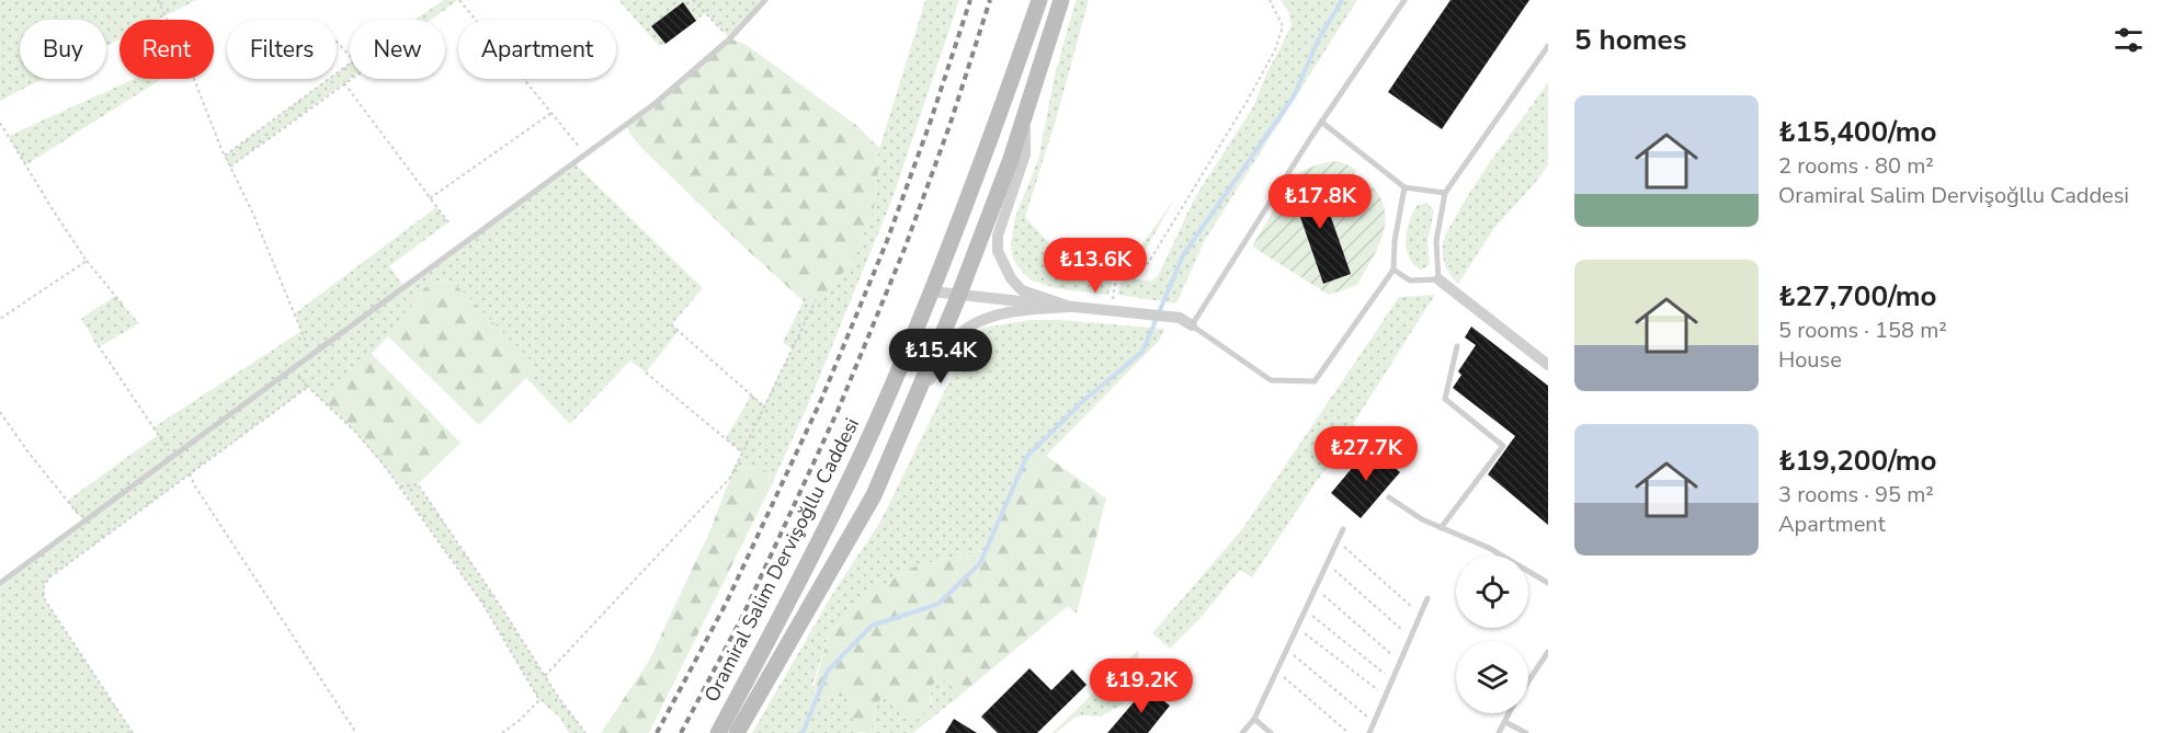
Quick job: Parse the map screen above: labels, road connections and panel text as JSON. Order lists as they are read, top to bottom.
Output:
{
  "streets": {
    "main road": ["Oramiral Salim Dervişoğllu Caddesi"]
  },
  "page": {
    "heading": "5 homes",
    "chip": [
      "Buy",
      "Rent",
      "Filters",
      "New",
      "Apartment"
    ],
    "list": [
      {
        "name": "₺15,400/mo",
        "note": "2 rooms · 80 m² · Oramiral Salim Dervişoğllu Caddesi"
      },
      {
        "name": "₺27,700/mo",
        "note": "5 rooms · 158 m² · House"
      },
      {
        "name": "₺19,200/mo",
        "note": "3 rooms · 95 m² · Apartment"
      }
    ],
    "price": [
      "₺17.8K",
      "₺13.6K",
      "₺15.4K",
      "₺27.7K",
      "₺19.2K"
    ]
  }
}
